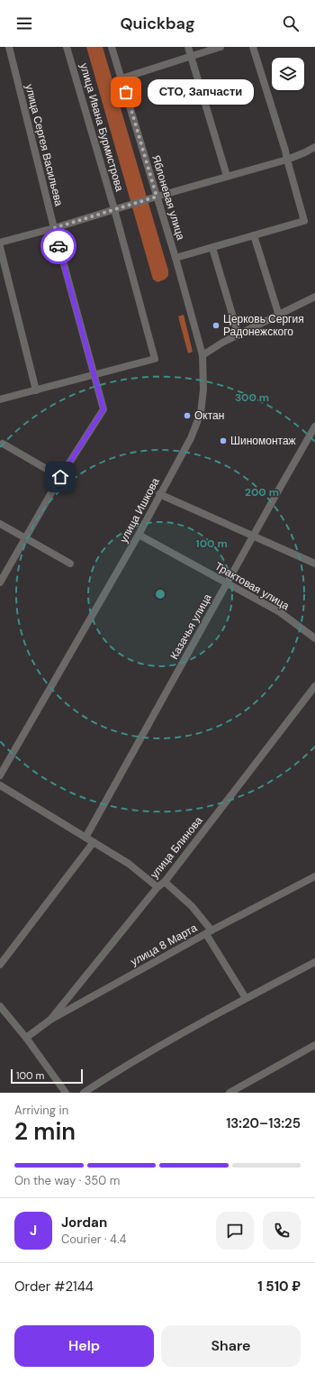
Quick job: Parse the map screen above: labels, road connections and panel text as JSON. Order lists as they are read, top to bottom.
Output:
{
  "streets": {
    "street": [
      "улица Ивана Бурмистрова",
      "улица Сергея Васильева",
      "Яблоневая улица",
      "улица Ишкова",
      "Трактовая улица",
      "Казачья улица",
      "улица Блинова",
      "улица 8 Марта"
    ]
  },
  "crossings": [
    ["улица Ивана Бурмистрова", "улица Сергея Васильева"],
    ["Яблоневая улица", "улица Ишкова"],
    ["улица Ишкова", "Трактовая улица"],
    ["Трактовая улица", "Казачья улица"],
    ["улица Блинова", "улица 8 Марта"]
  ],
  "places": [
    "СТО, Запчасти",
    "Церковь Сергия Радонежского",
    "Октан",
    "Шиномонтаж"
  ],
  "scale_bar": "100 m",
  "page": {
    "header": "Quickbag",
    "bubble": "СТО, Запчасти",
    "scale": "100 m",
    "heading": ["2 min", "Arriving in", "13:20–13:25"],
    "panel": [
      "Jordan",
      "Courier · 4.4",
      "Order #2144",
      "1 510 ₽"
    ],
    "bar": "On the way · 350 m",
    "round": "J",
    "buttons": ["Help", "Share"]
  },
  "rings": ["300 m", "200 m", "100 m"]
}
